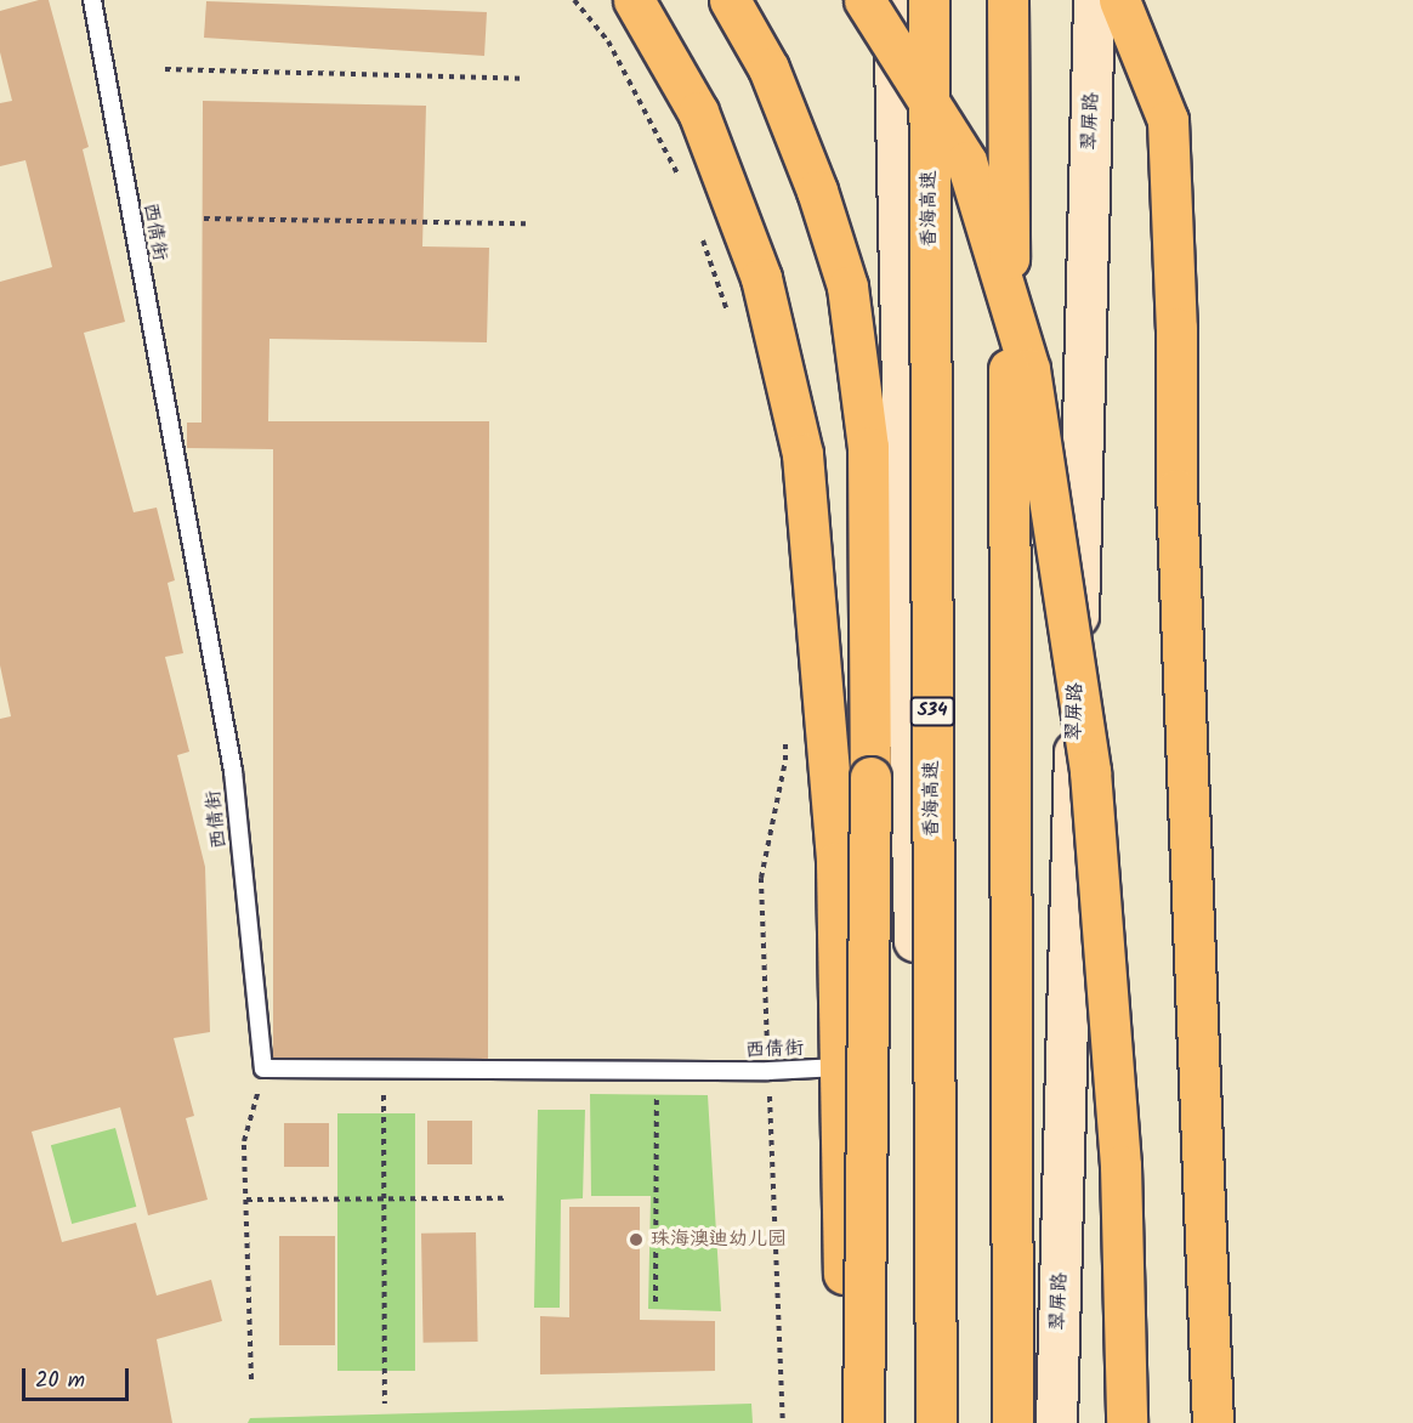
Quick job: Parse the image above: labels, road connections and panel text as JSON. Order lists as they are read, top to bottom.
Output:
{
  "streets": {
    "highway": ["香海高速", "S34"],
    "main road": ["翠屏路"],
    "lane": ["西倩街"]
  },
  "places": ["珠海澳迪幼儿园"],
  "scale_bar": "20 m"
}
